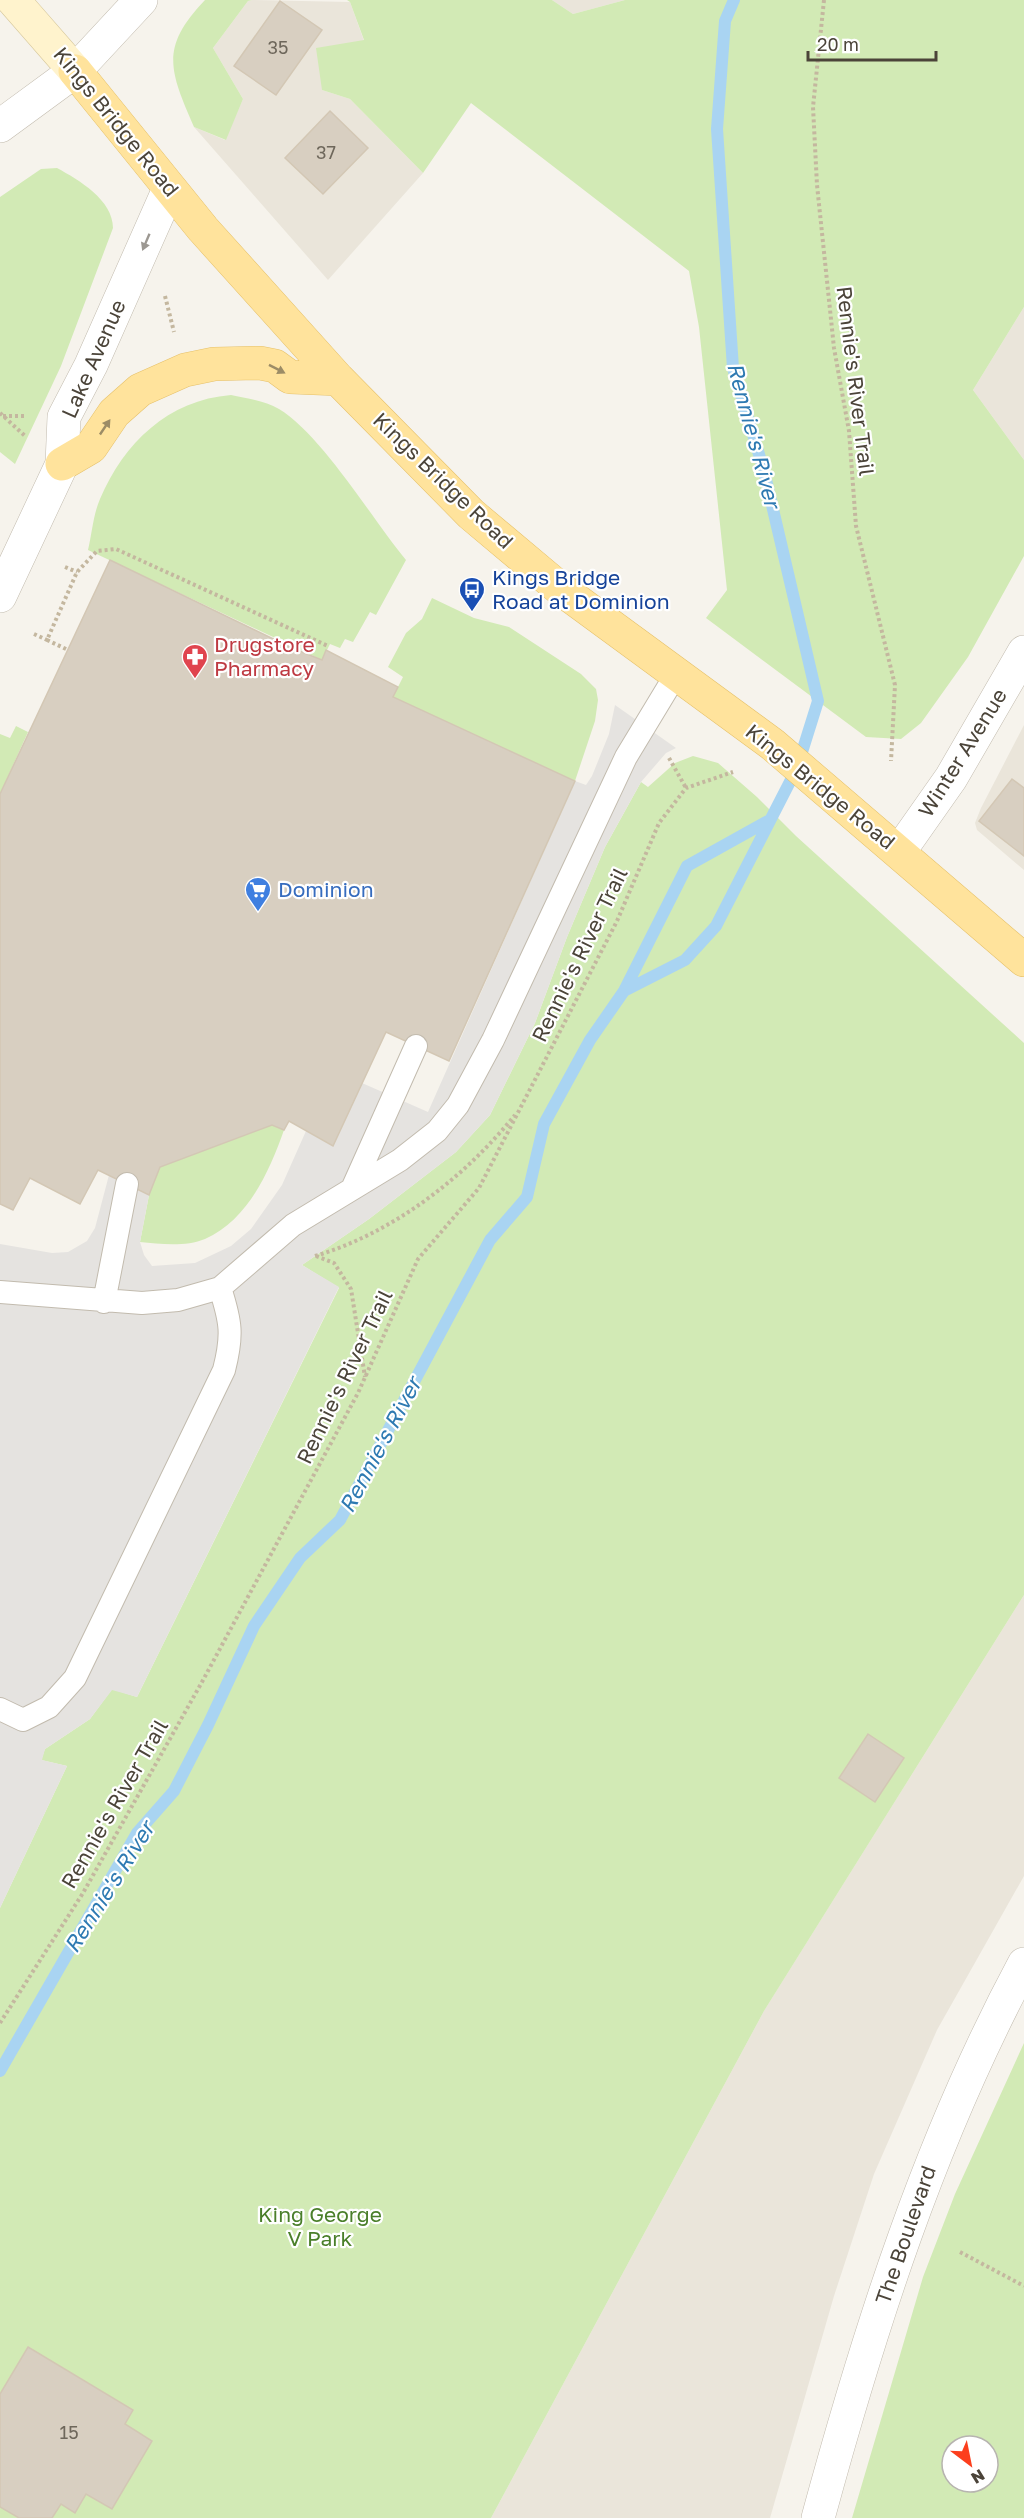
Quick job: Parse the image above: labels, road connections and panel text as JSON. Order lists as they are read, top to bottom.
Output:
{
  "streets": {
    "main road": ["Kings Bridge Road"],
    "street": ["Lake Avenue", "Winter Avenue", "The Boulevard"],
    "path": ["Rennie's River Trail"]
  },
  "crossings": [
    ["Kings Bridge Road", "Lake Avenue"],
    ["Kings Bridge Road", "Winter Avenue"]
  ],
  "one_way": ["Lake Avenue"],
  "water": ["Rennie's River"],
  "parks": ["King George V Park"],
  "places": {
    "bus stop": ["Kings Bridge Road at Dominion"],
    "pharmacy": ["Drugstore Pharmacy"],
    "supermarket": ["Dominion"]
  },
  "house_numbers": ["35", "37", "15"],
  "scale_bar": "20 m",
  "north": "bottom right"
}
